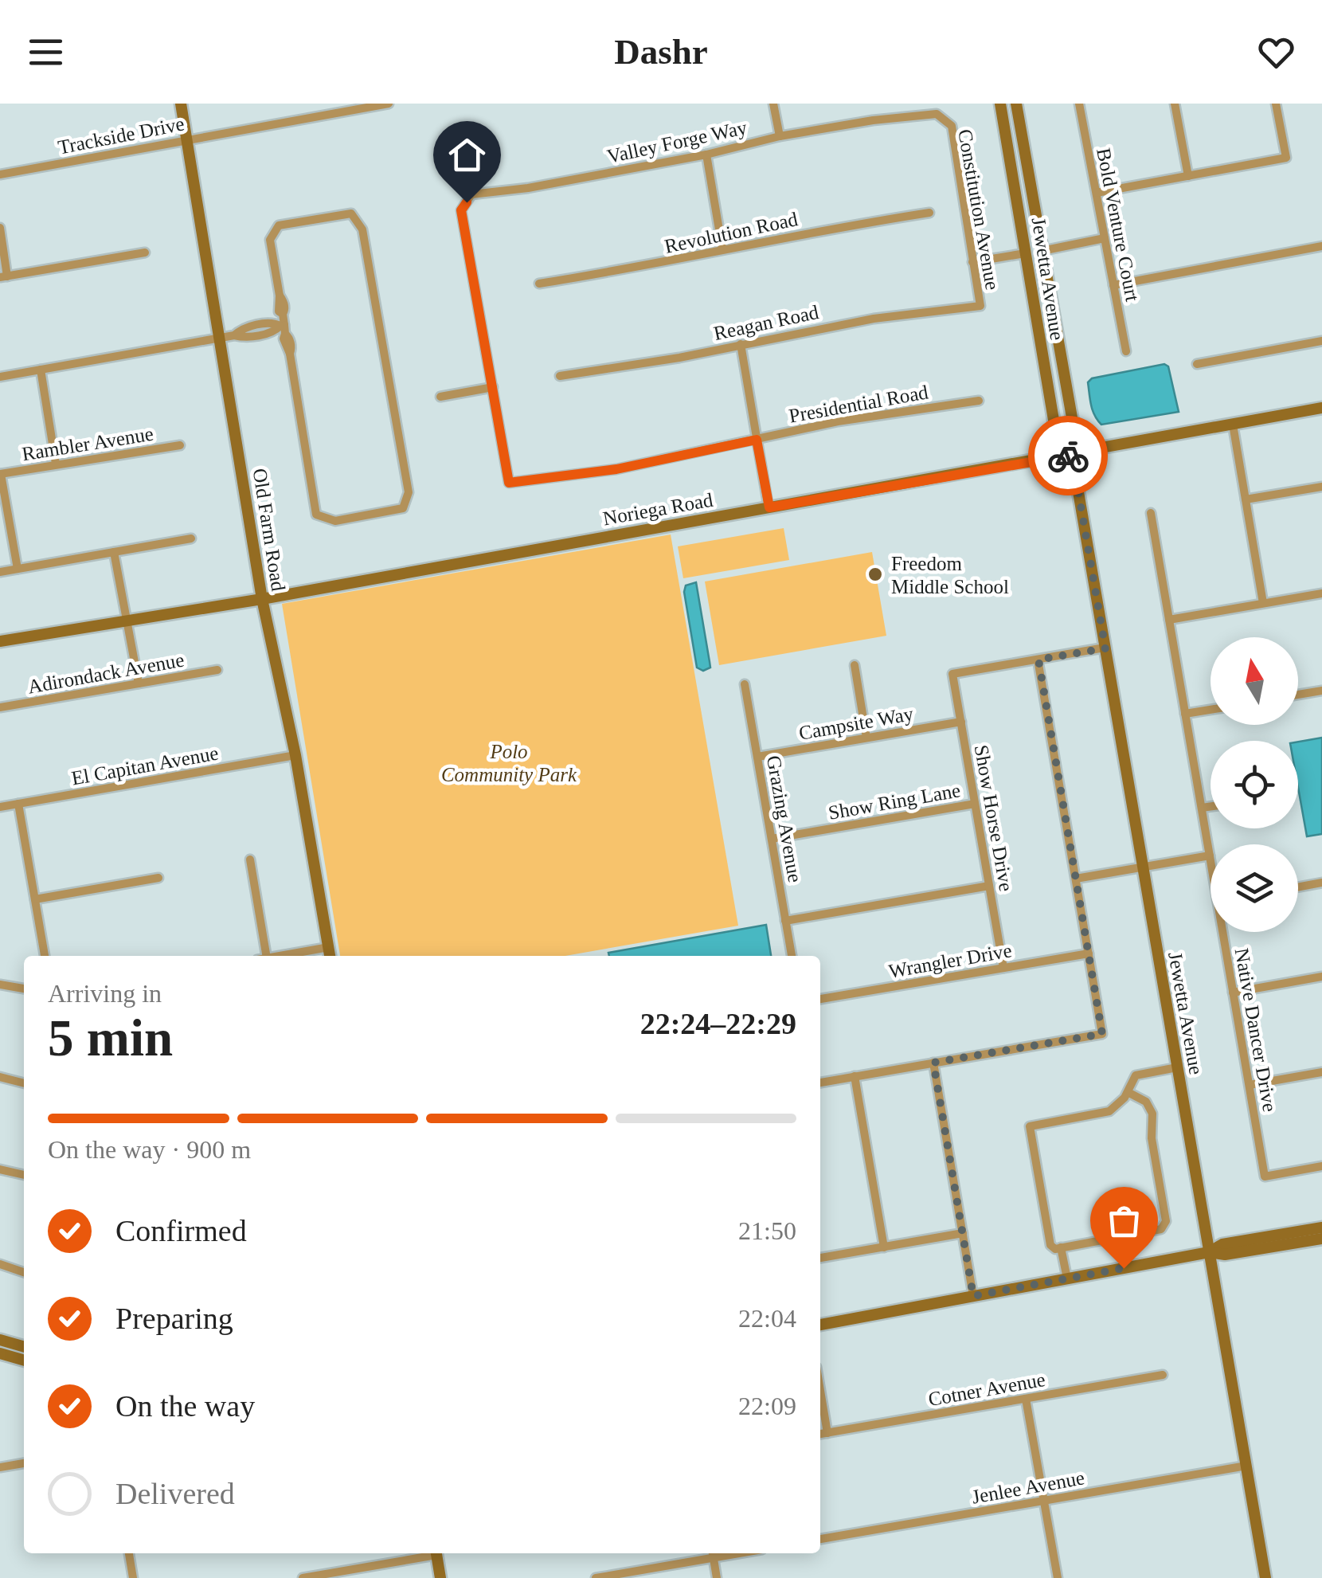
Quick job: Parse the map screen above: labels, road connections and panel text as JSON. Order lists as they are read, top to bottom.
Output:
{
  "streets": {
    "street": [
      "Trackside Drive",
      "Valley Forge Way",
      "Constitution Avenue",
      "Bold Venture Court",
      "Revolution Road",
      "Jewetta Avenue",
      "Reagan Road",
      "Presidential Road",
      "Rambler Avenue",
      "Noriega Road",
      "Old Farm Road",
      "Adirondack Avenue",
      "Campsite Way",
      "El Capitan Avenue",
      "Show Ring Lane",
      "Show Horse Drive",
      "Grazing Avenue",
      "Wrangler Drive",
      "Native Dancer Drive",
      "Cotner Avenue",
      "Jenlee Avenue"
    ]
  },
  "crossings": [
    ["Trackside Drive", "Old Farm Road"],
    ["Valley Forge Way", "Constitution Avenue"],
    ["Valley Forge Way", "Presidential Road"],
    ["Constitution Avenue", "Reagan Road"],
    ["Jewetta Avenue", "Noriega Road"],
    ["Jewetta Avenue", "Jenlee Avenue"],
    ["Noriega Road", "Old Farm Road"],
    ["Old Farm Road", "El Capitan Avenue"],
    ["Campsite Way", "Show Horse Drive"],
    ["Campsite Way", "Grazing Avenue"],
    ["Show Ring Lane", "Show Horse Drive"],
    ["Show Ring Lane", "Grazing Avenue"],
    ["Show Horse Drive", "Wrangler Drive"]
  ],
  "parks": ["Polo Community Park"],
  "places": ["Freedom Middle School"],
  "north": "top",
  "page": {
    "header": "Dashr",
    "heading": ["5 min", "Arriving in", "22:24–22:29"],
    "bar": "On the way · 900 m",
    "list": [
      ["Confirmed", "21:50"],
      ["Preparing", "22:04"],
      ["On the way", "22:09"],
      "Delivered"
    ]
  }
}
